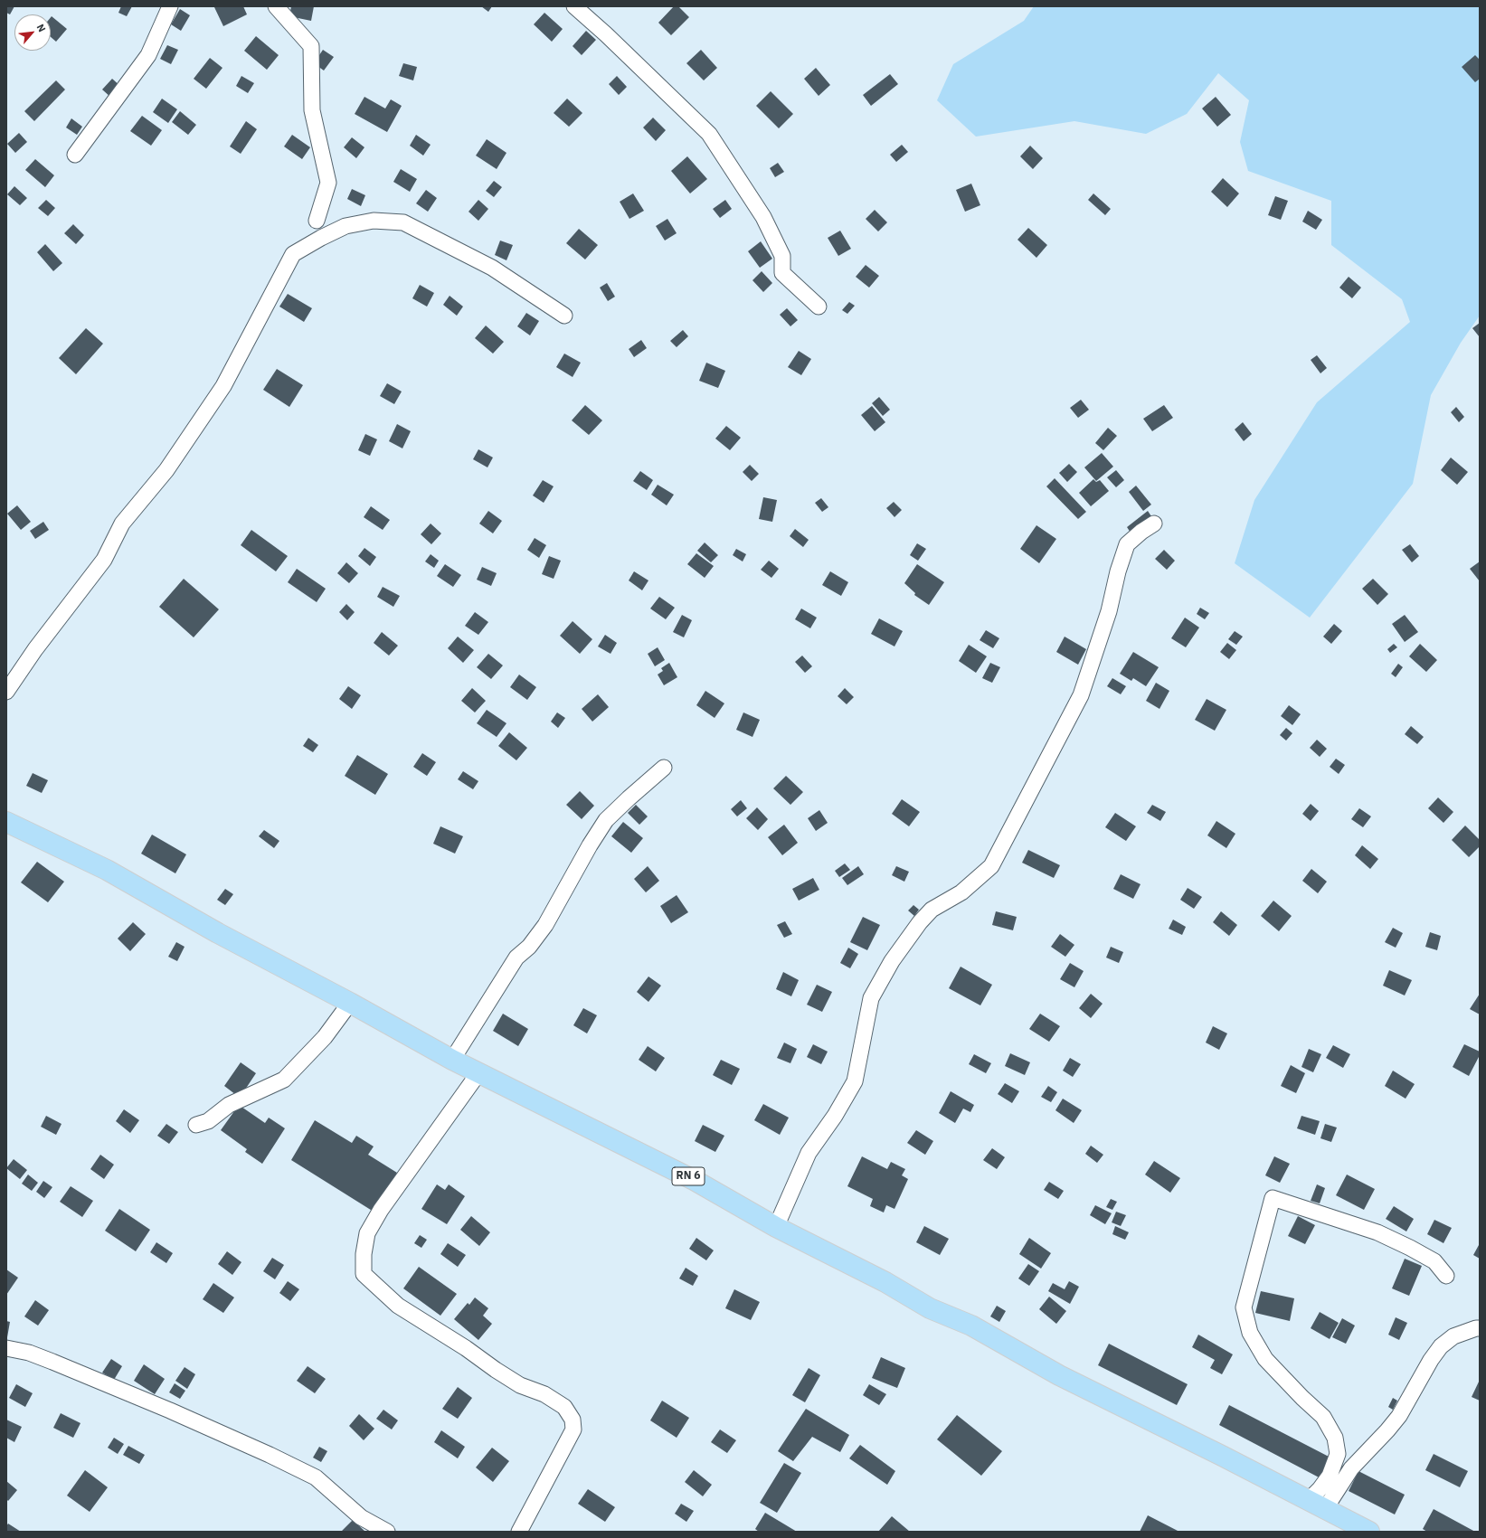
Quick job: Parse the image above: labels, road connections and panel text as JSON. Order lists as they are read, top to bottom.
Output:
{
  "streets": {
    "main road": ["RN 6"]
  },
  "north": "top right"
}
